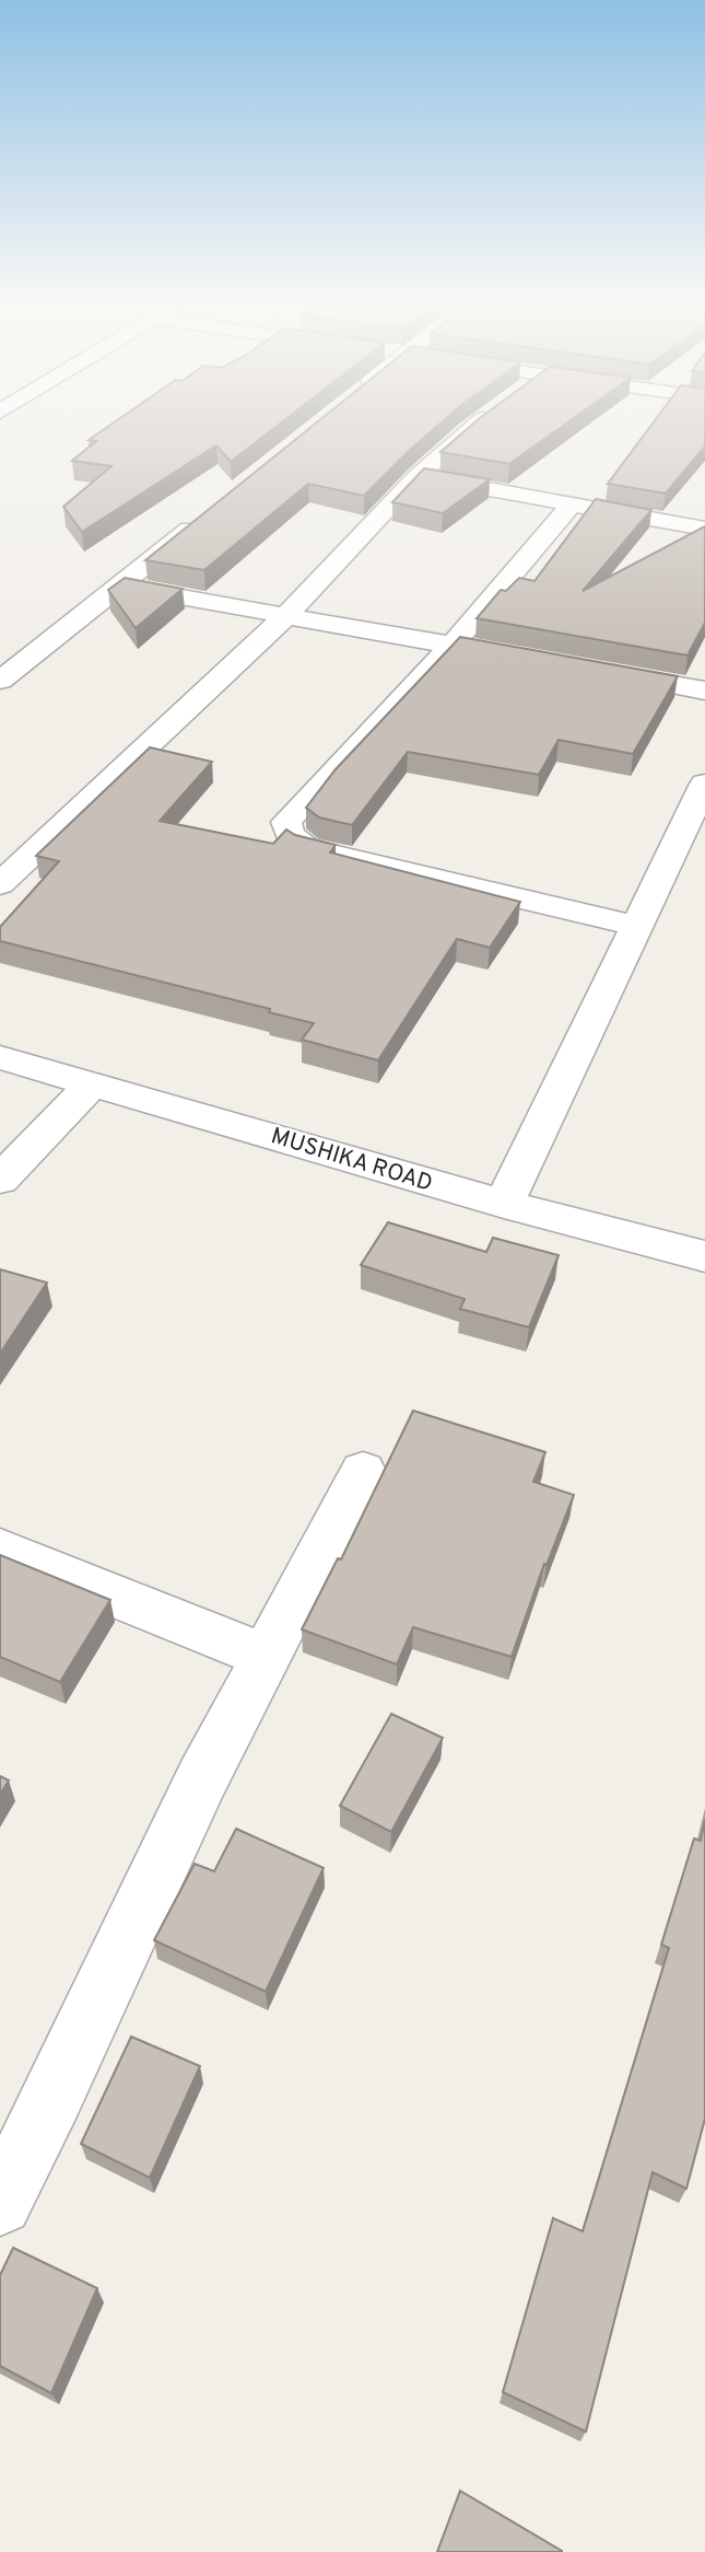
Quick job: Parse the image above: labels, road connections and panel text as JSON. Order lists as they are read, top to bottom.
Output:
{
  "streets": {
    "street": ["MUSHIKA ROAD"]
  }
}
